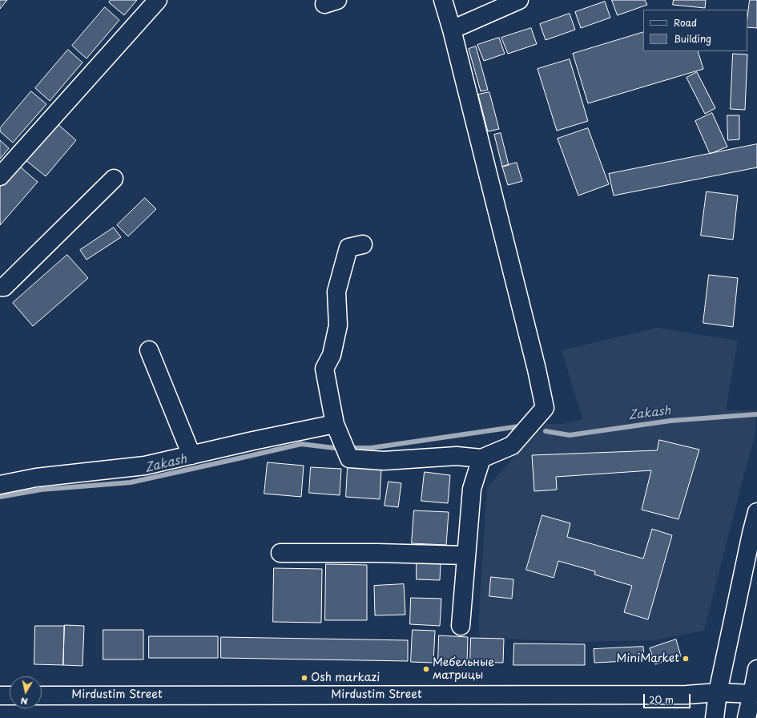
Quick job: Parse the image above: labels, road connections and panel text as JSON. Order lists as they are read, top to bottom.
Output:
{
  "streets": {
    "main road": ["Mirdustim Street"]
  },
  "water": ["Zakash"],
  "places": ["MiniMarket", "Мебельные матрицы", "Osh markazi"],
  "legend": ["Road", "Building"],
  "scale_bar": "20 m",
  "north": "bottom"
}
